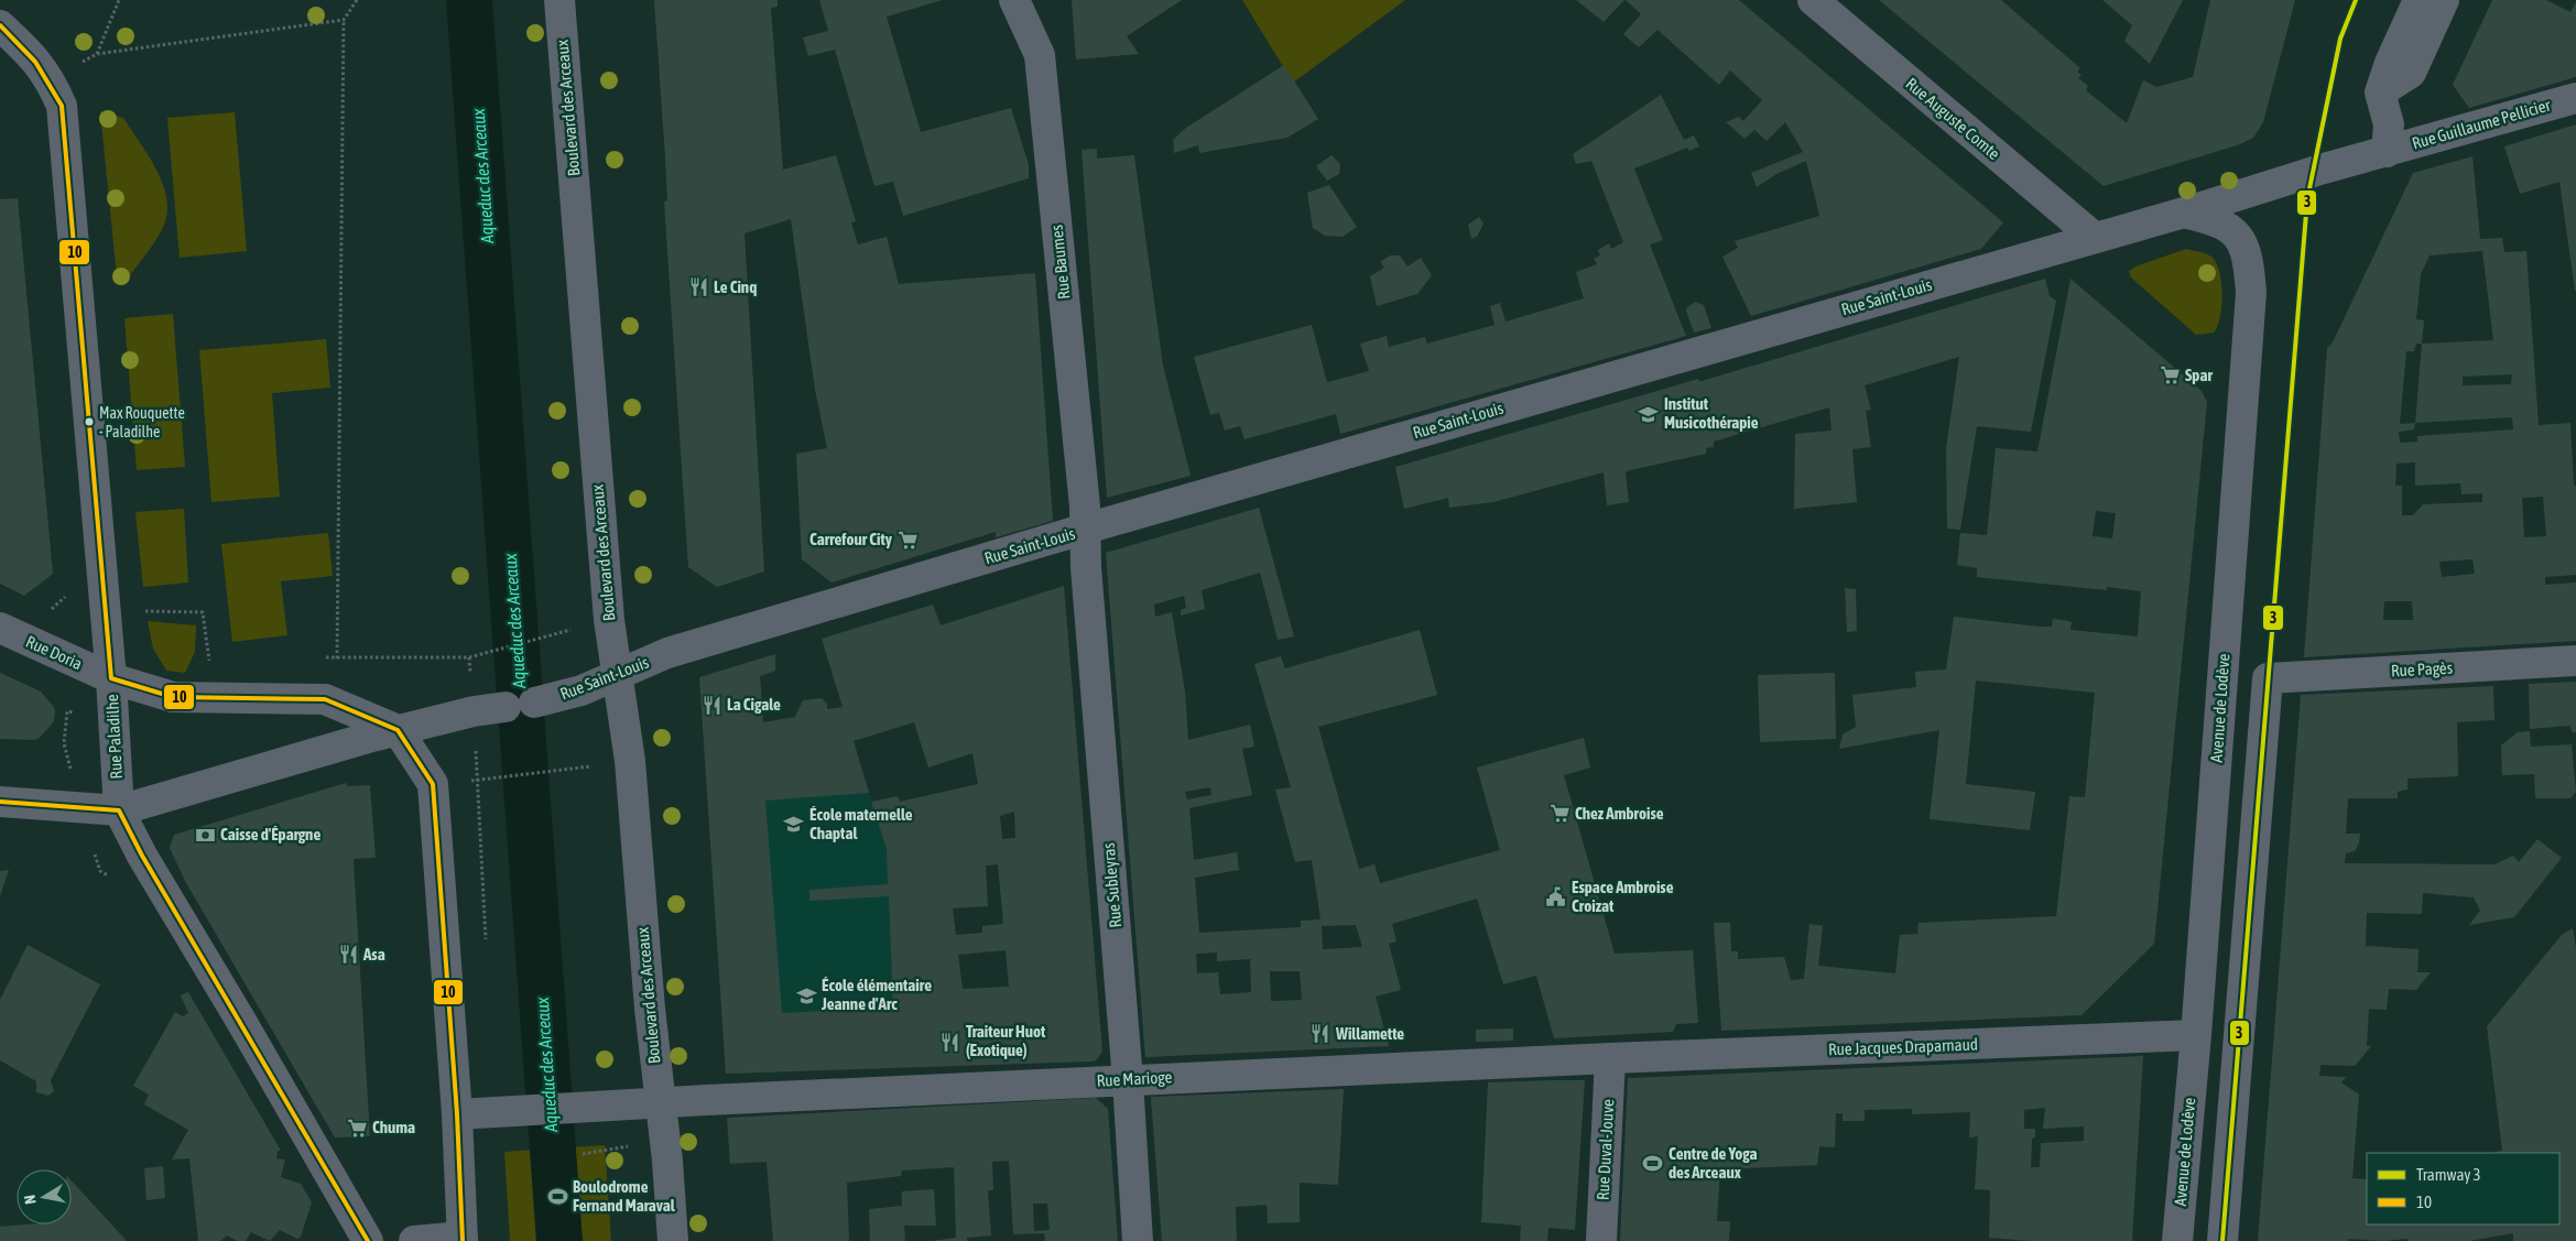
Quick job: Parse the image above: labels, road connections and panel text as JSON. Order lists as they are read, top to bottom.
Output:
{
  "streets": {
    "street": [
      "Boulevard des Arceaux",
      "Rue Auguste Comte",
      "Rue Guillaume Pellicier",
      "Rue Baumes",
      "Rue Saint-Louis",
      "Rue Doria",
      "Rue Pagès",
      "Avenue de Lodève",
      "Rue Paladilhe",
      "Rue Subleyras",
      "Rue Jacques Draparnaud",
      "Rue Marioge",
      "Rue Duval-Jouve"
    ]
  },
  "crossings": [
    ["Boulevard des Arceaux", "Rue Saint-Louis"],
    ["Boulevard des Arceaux", "Rue Marioge"],
    ["Rue Auguste Comte", "Rue Saint-Louis"],
    ["Rue Guillaume Pellicier", "Rue Saint-Louis"],
    ["Rue Baumes", "Rue Saint-Louis"],
    ["Rue Baumes", "Rue Subleyras"],
    ["Rue Saint-Louis", "Rue Doria"],
    ["Rue Saint-Louis", "Avenue de Lodève"],
    ["Rue Saint-Louis", "Rue Paladilhe"],
    ["Rue Saint-Louis", "Rue Subleyras"],
    ["Rue Doria", "Rue Paladilhe"],
    ["Avenue de Lodève", "Rue Jacques Draparnaud"],
    ["Rue Subleyras", "Rue Marioge"],
    ["Rue Jacques Draparnaud", "Rue Marioge"],
    ["Rue Jacques Draparnaud", "Rue Duval-Jouve"],
    ["Rue Marioge", "Rue Duval-Jouve"]
  ],
  "water": ["Aqueduc des Arceaux"],
  "places": {
    "restaurant": [
      "Le Cinq",
      "La Cigale",
      "Asa",
      "Willamette",
      "Traiteur Huot (Exotique)"
    ],
    "supermarket": [
      "Spar",
      "Carrefour City",
      "Chez Ambroise",
      "Chuma"
    ],
    "school or university": ["Institut Musicothérapie", "École maternelle Chaptal", "École élémentaire Jeanne d'Arc"],
    "other": ["Max Rouquette - Paladilhe"],
    "bank": ["Caisse d'Épargne"],
    "public building": ["Espace Ambroise Croizat"],
    "sports": ["Centre de Yoga des Arceaux", "Boulodrome Fernand Maraval"]
  },
  "lines": ["tram line 3", "transit line 10"],
  "legend": ["Tramway 3", "10"],
  "north": "left"
}
